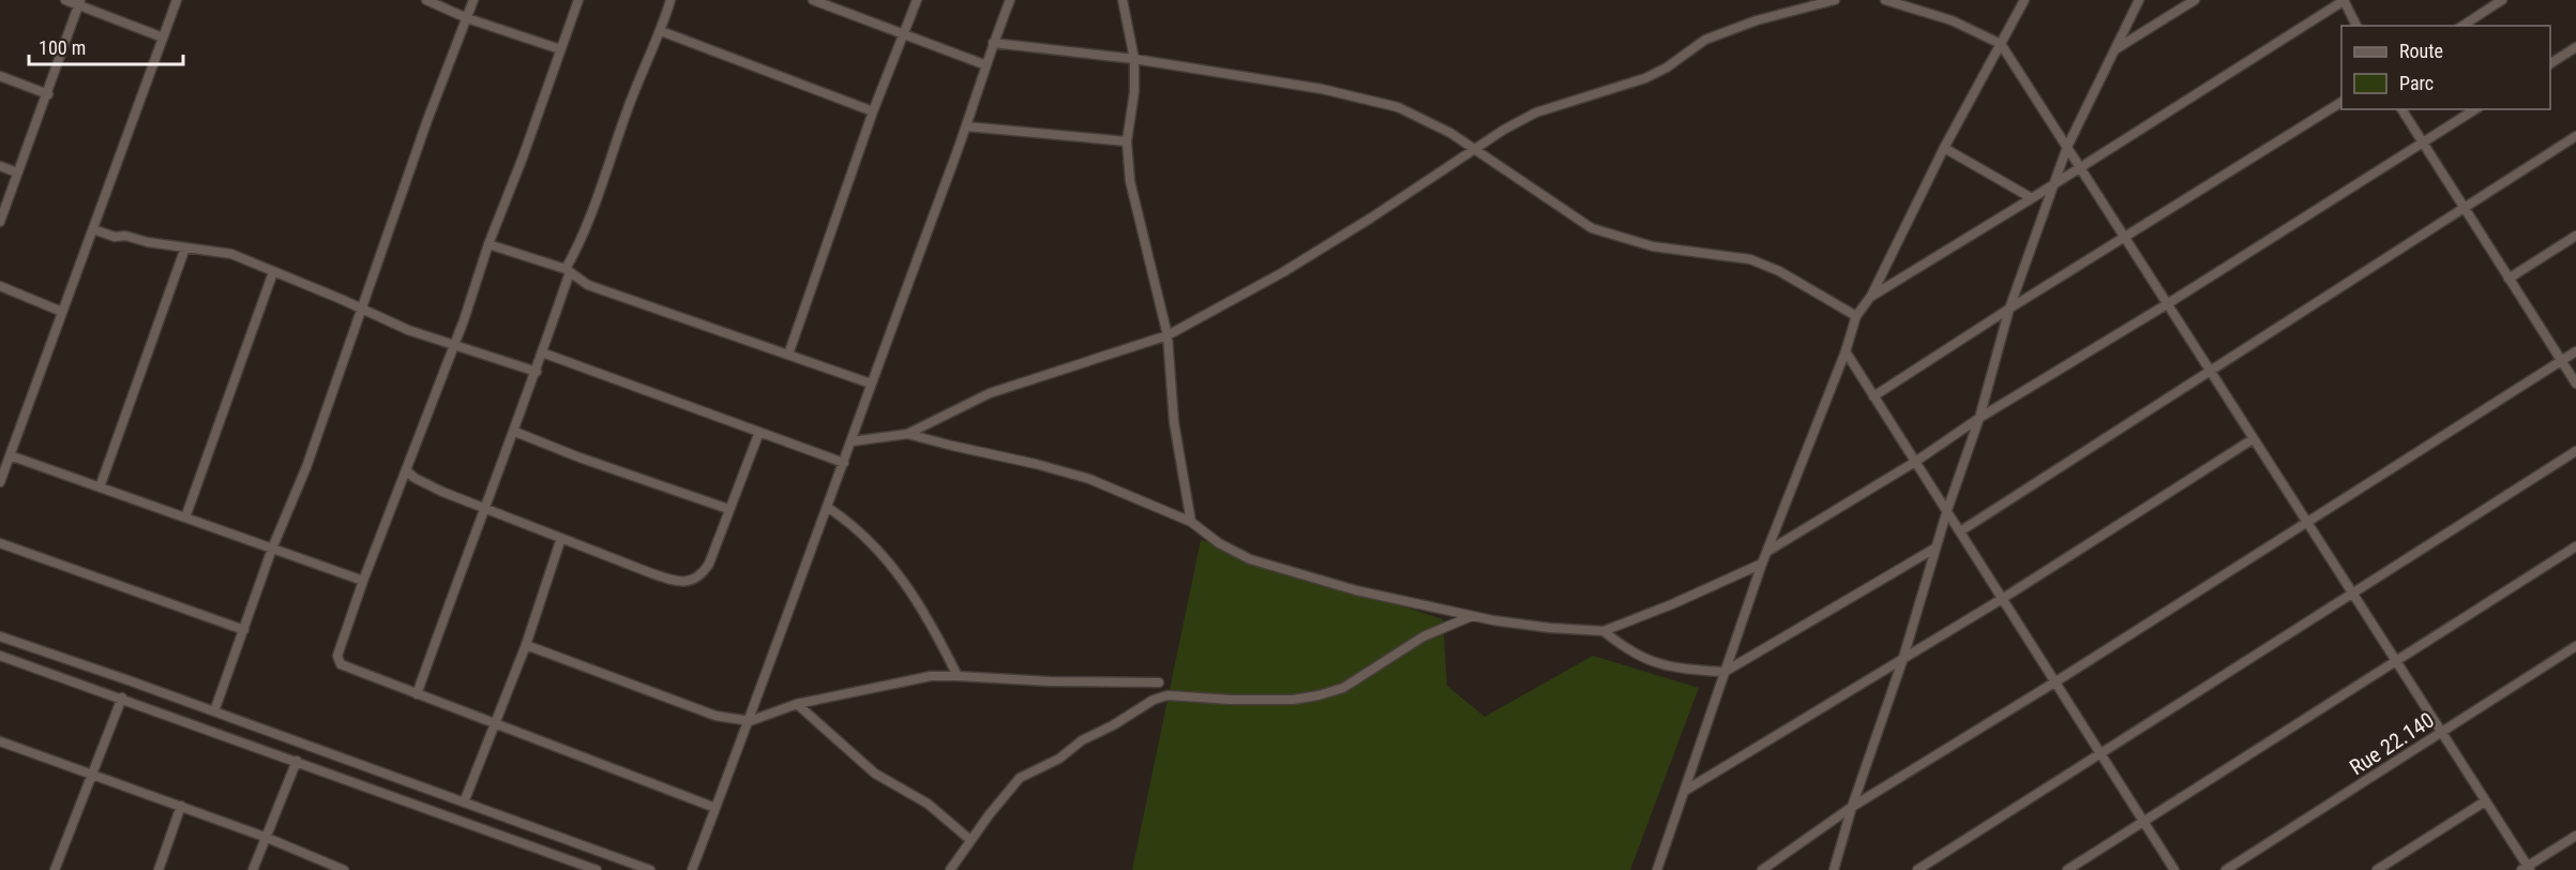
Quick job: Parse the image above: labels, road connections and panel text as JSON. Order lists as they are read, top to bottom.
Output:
{
  "streets": {
    "street": ["Rue 22.140"]
  },
  "legend": ["Route", "Parc"],
  "scale_bar": "100 m"
}
